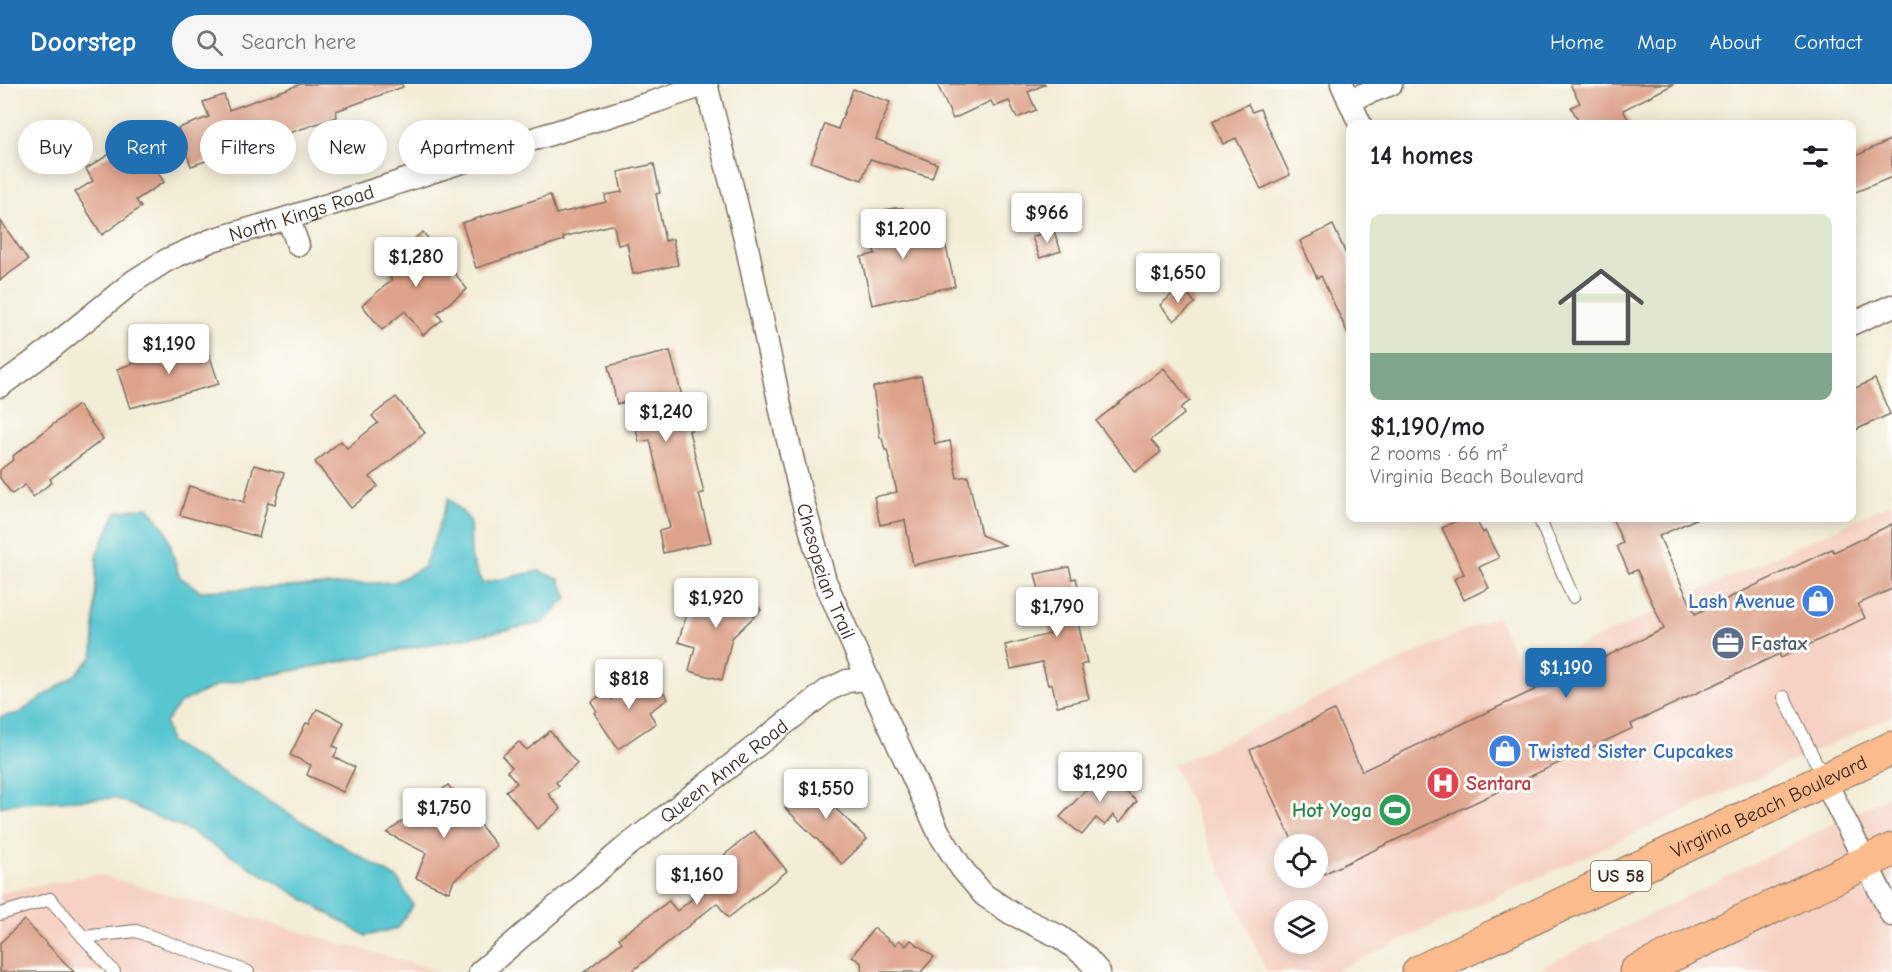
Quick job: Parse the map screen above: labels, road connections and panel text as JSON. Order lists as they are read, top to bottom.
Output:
{
  "streets": {
    "main road": ["Virginia Beach Boulevard", "US 58"],
    "street": ["North Kings Road", "Chesopeian Trail", "Queen Anne Road"]
  },
  "crossings": [
    ["North Kings Road", "Chesopeian Trail"],
    ["Chesopeian Trail", "Queen Anne Road"]
  ],
  "places": {
    "shop": ["Lash Avenue", "Twisted Sister Cupcakes"],
    "office": ["Fastax"],
    "hospital": ["Sentara"],
    "sports": ["Hot Yoga"]
  },
  "page": {
    "header": "Doorstep",
    "search": "Search here",
    "nav": [
      "Home",
      "Map",
      "About",
      "Contact"
    ],
    "chip": [
      "Buy",
      "Rent",
      "Filters",
      "New",
      "Apartment"
    ],
    "heading": "14 homes",
    "list": [
      {
        "name": "$1,190/mo",
        "note": "2 rooms · 66 m² · Virginia Beach Boulevard"
      }
    ],
    "price": [
      "$966",
      "$1,200",
      "$1,280",
      "$1,650",
      "$1,190",
      "$1,240",
      "$1,920",
      "$1,790",
      "$1,190",
      "$818",
      "$1,290",
      "$1,550",
      "$1,750",
      "$1,160"
    ]
  }
}
